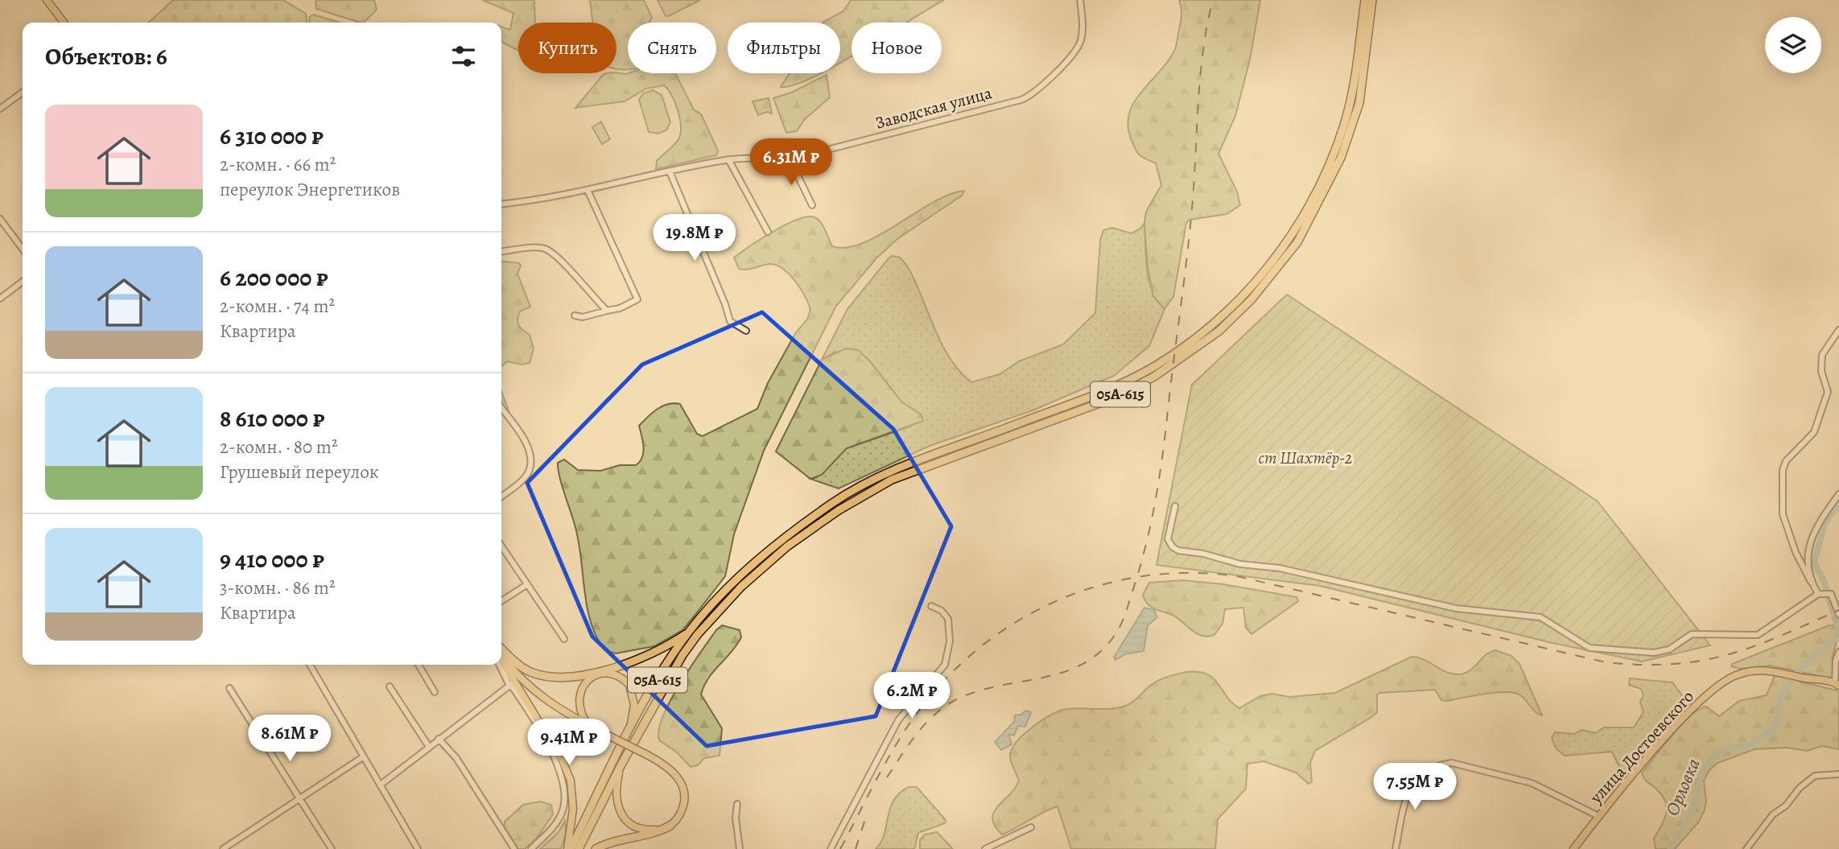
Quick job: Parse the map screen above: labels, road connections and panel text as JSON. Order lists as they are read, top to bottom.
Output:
{
  "streets": {
    "highway": ["05А-615"],
    "main road": ["улица Достоевского"],
    "street": ["Заводская улица"]
  },
  "water": ["Орловка"],
  "parks": ["ст Шахтёр-2"],
  "page": {
    "chip": [
      "Купить",
      "Снять",
      "Фильтры",
      "Новое"
    ],
    "heading": "Объектов: 6",
    "list": [
      {
        "name": "6 310 000 ₽",
        "note": "2-комн. · 66 m² · переулок Энергетиков"
      },
      {
        "name": "6 200 000 ₽",
        "note": "2-комн. · 74 m² · Квартира"
      },
      {
        "name": "8 610 000 ₽",
        "note": "2-комн. · 80 m² · Грушевый переулок"
      },
      {
        "name": "9 410 000 ₽",
        "note": "3-комн. · 86 m² · Квартира"
      }
    ],
    "price": [
      "6.31M ₽",
      "19.8M ₽",
      "6.2M ₽",
      "8.61M ₽",
      "9.41M ₽",
      "7.55M ₽"
    ]
  }
}
